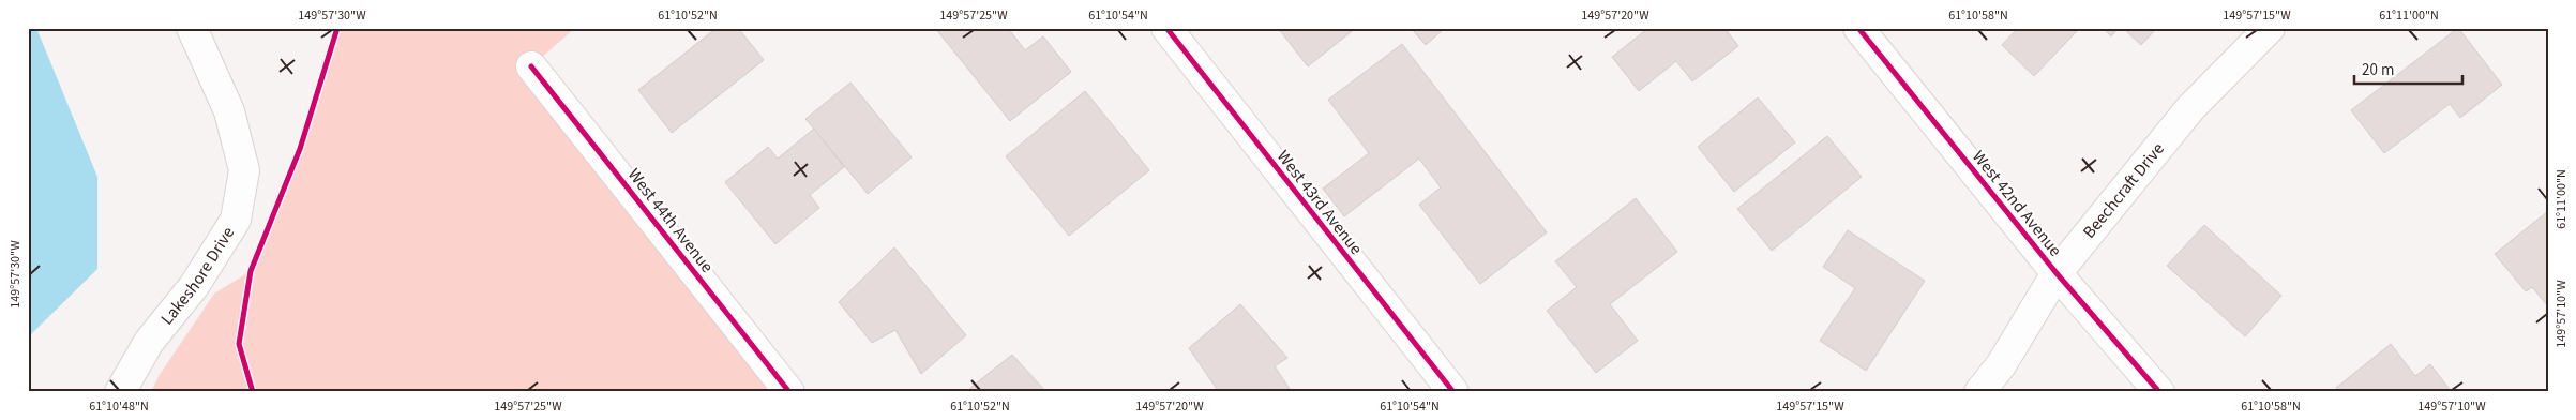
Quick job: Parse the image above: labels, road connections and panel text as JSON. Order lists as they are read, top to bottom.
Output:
{
  "streets": {
    "street": [
      "Beechcraft Drive",
      "West 43rd Avenue",
      "West 42nd Avenue",
      "West 44th Avenue",
      "Lakeshore Drive"
    ]
  },
  "crossings": [
    ["Beechcraft Drive", "West 42nd Avenue"]
  ],
  "scale_bar": "20 m",
  "coordinates": [
    "149°57'30\"W",
    "61°10'52\"N",
    "149°57'25\"W",
    "61°10'54\"N",
    "149°57'20\"W",
    "61°10'58\"N",
    "149°57'15\"W",
    "61°11'00\"N",
    "149°57'10\"W",
    "61°10'48\"N"
  ]
}
